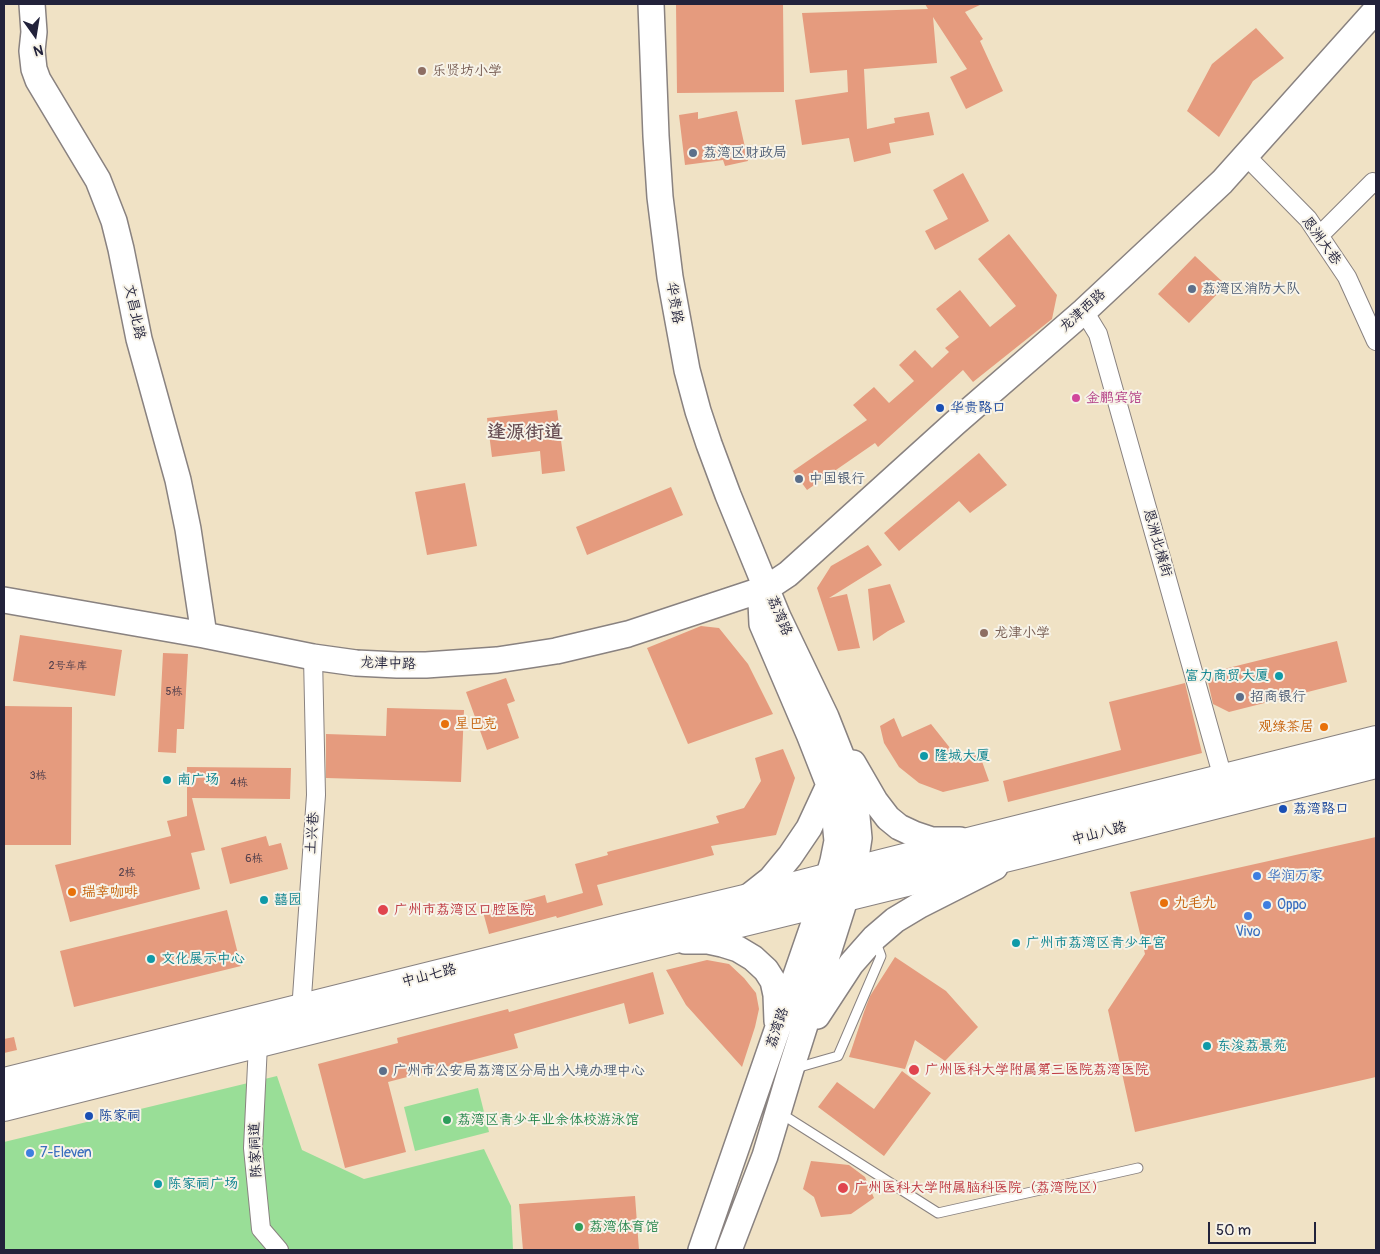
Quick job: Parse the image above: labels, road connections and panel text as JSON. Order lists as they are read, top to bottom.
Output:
{
  "streets": {
    "main road": [
      "华贵路",
      "龙津西路",
      "文昌北路",
      "荔湾路",
      "龙津中路",
      "中山八路",
      "中山七路"
    ],
    "street": [
      "恩洲大巷",
      "恩洲北横街",
      "土兴巷",
      "陈家祠道"
    ]
  },
  "crossings": [
    ["恩洲大巷", "龙津西路"],
    ["华贵路", "龙津西路"],
    ["华贵路", "荔湾路"],
    ["华贵路", "龙津中路"],
    ["龙津西路", "恩洲北横街"],
    ["龙津西路", "荔湾路"],
    ["龙津西路", "龙津中路"],
    ["文昌北路", "龙津中路"],
    ["恩洲北横街", "中山八路"],
    ["荔湾路", "龙津中路"],
    ["荔湾路", "中山八路"],
    ["荔湾路", "中山七路"],
    ["龙津中路", "土兴巷"],
    ["土兴巷", "中山七路"],
    ["中山八路", "中山七路"],
    ["中山七路", "陈家祠道"]
  ],
  "districts": ["逢源街道"],
  "places": [
    "乐贤坊小学",
    "荔湾区财政局",
    "荔湾区消防大队",
    "金鹏宾馆",
    "华贵路口",
    "中国银行",
    "龙津小学",
    "富力商贸大厦",
    "招商银行",
    "星巴克",
    "观绿茶居",
    "隆城大厦",
    "南广场",
    "荔湾路口",
    "华润万家",
    "瑞幸咖啡",
    "囍园",
    "九毛九",
    "Oppo",
    "广州市荔湾区口腔医院",
    "Vivo",
    "广州市荔湾区青少年宫",
    "文化展示中心",
    "东浚荔景苑",
    "广州医科大学附属第三医院荔湾医院",
    "广州市公安局荔湾区分局出入境办理中心",
    "陈家祠",
    "荔湾区青少年业余体校游泳馆",
    "7-Eleven",
    "陈家祠广场",
    "广州医科大学附属脑科医院（荔湾院区）",
    "荔湾体育馆"
  ],
  "house_numbers": [
    "2号车库",
    "5栋",
    "3栋",
    "4栋",
    "6栋",
    "2栋"
  ],
  "scale_bar": "50 m",
  "north": "bottom"
}
